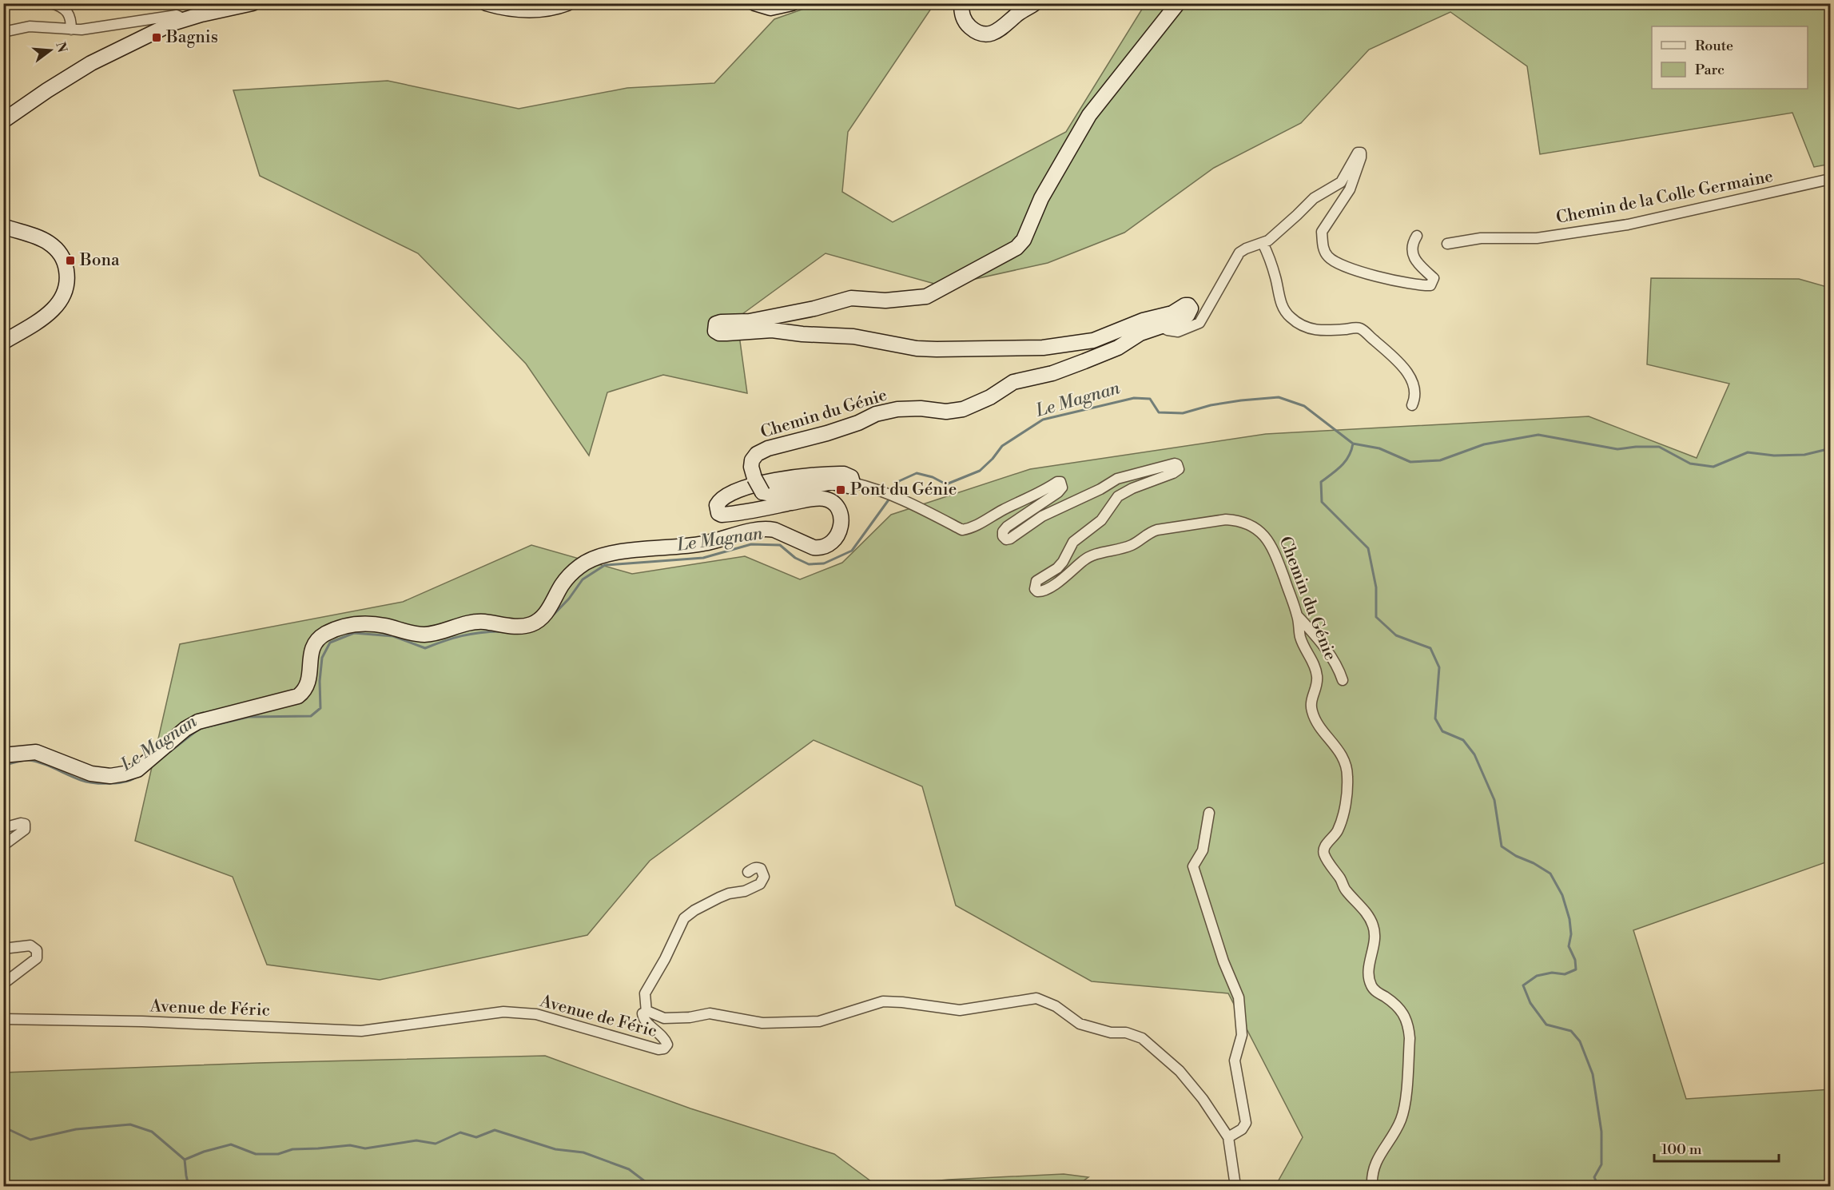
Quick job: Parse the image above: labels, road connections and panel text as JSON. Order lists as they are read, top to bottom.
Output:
{
  "streets": {
    "street": ["Chemin de la Colle Germaine", "Chemin du Génie", "Avenue de Féric"]
  },
  "water": ["Le Magnan"],
  "places": {
    "transit": ["Bagnis", "Bona", "Pont du Génie"]
  },
  "legend": ["Route", "Parc"],
  "scale_bar": "100 m",
  "north": "right"
}
